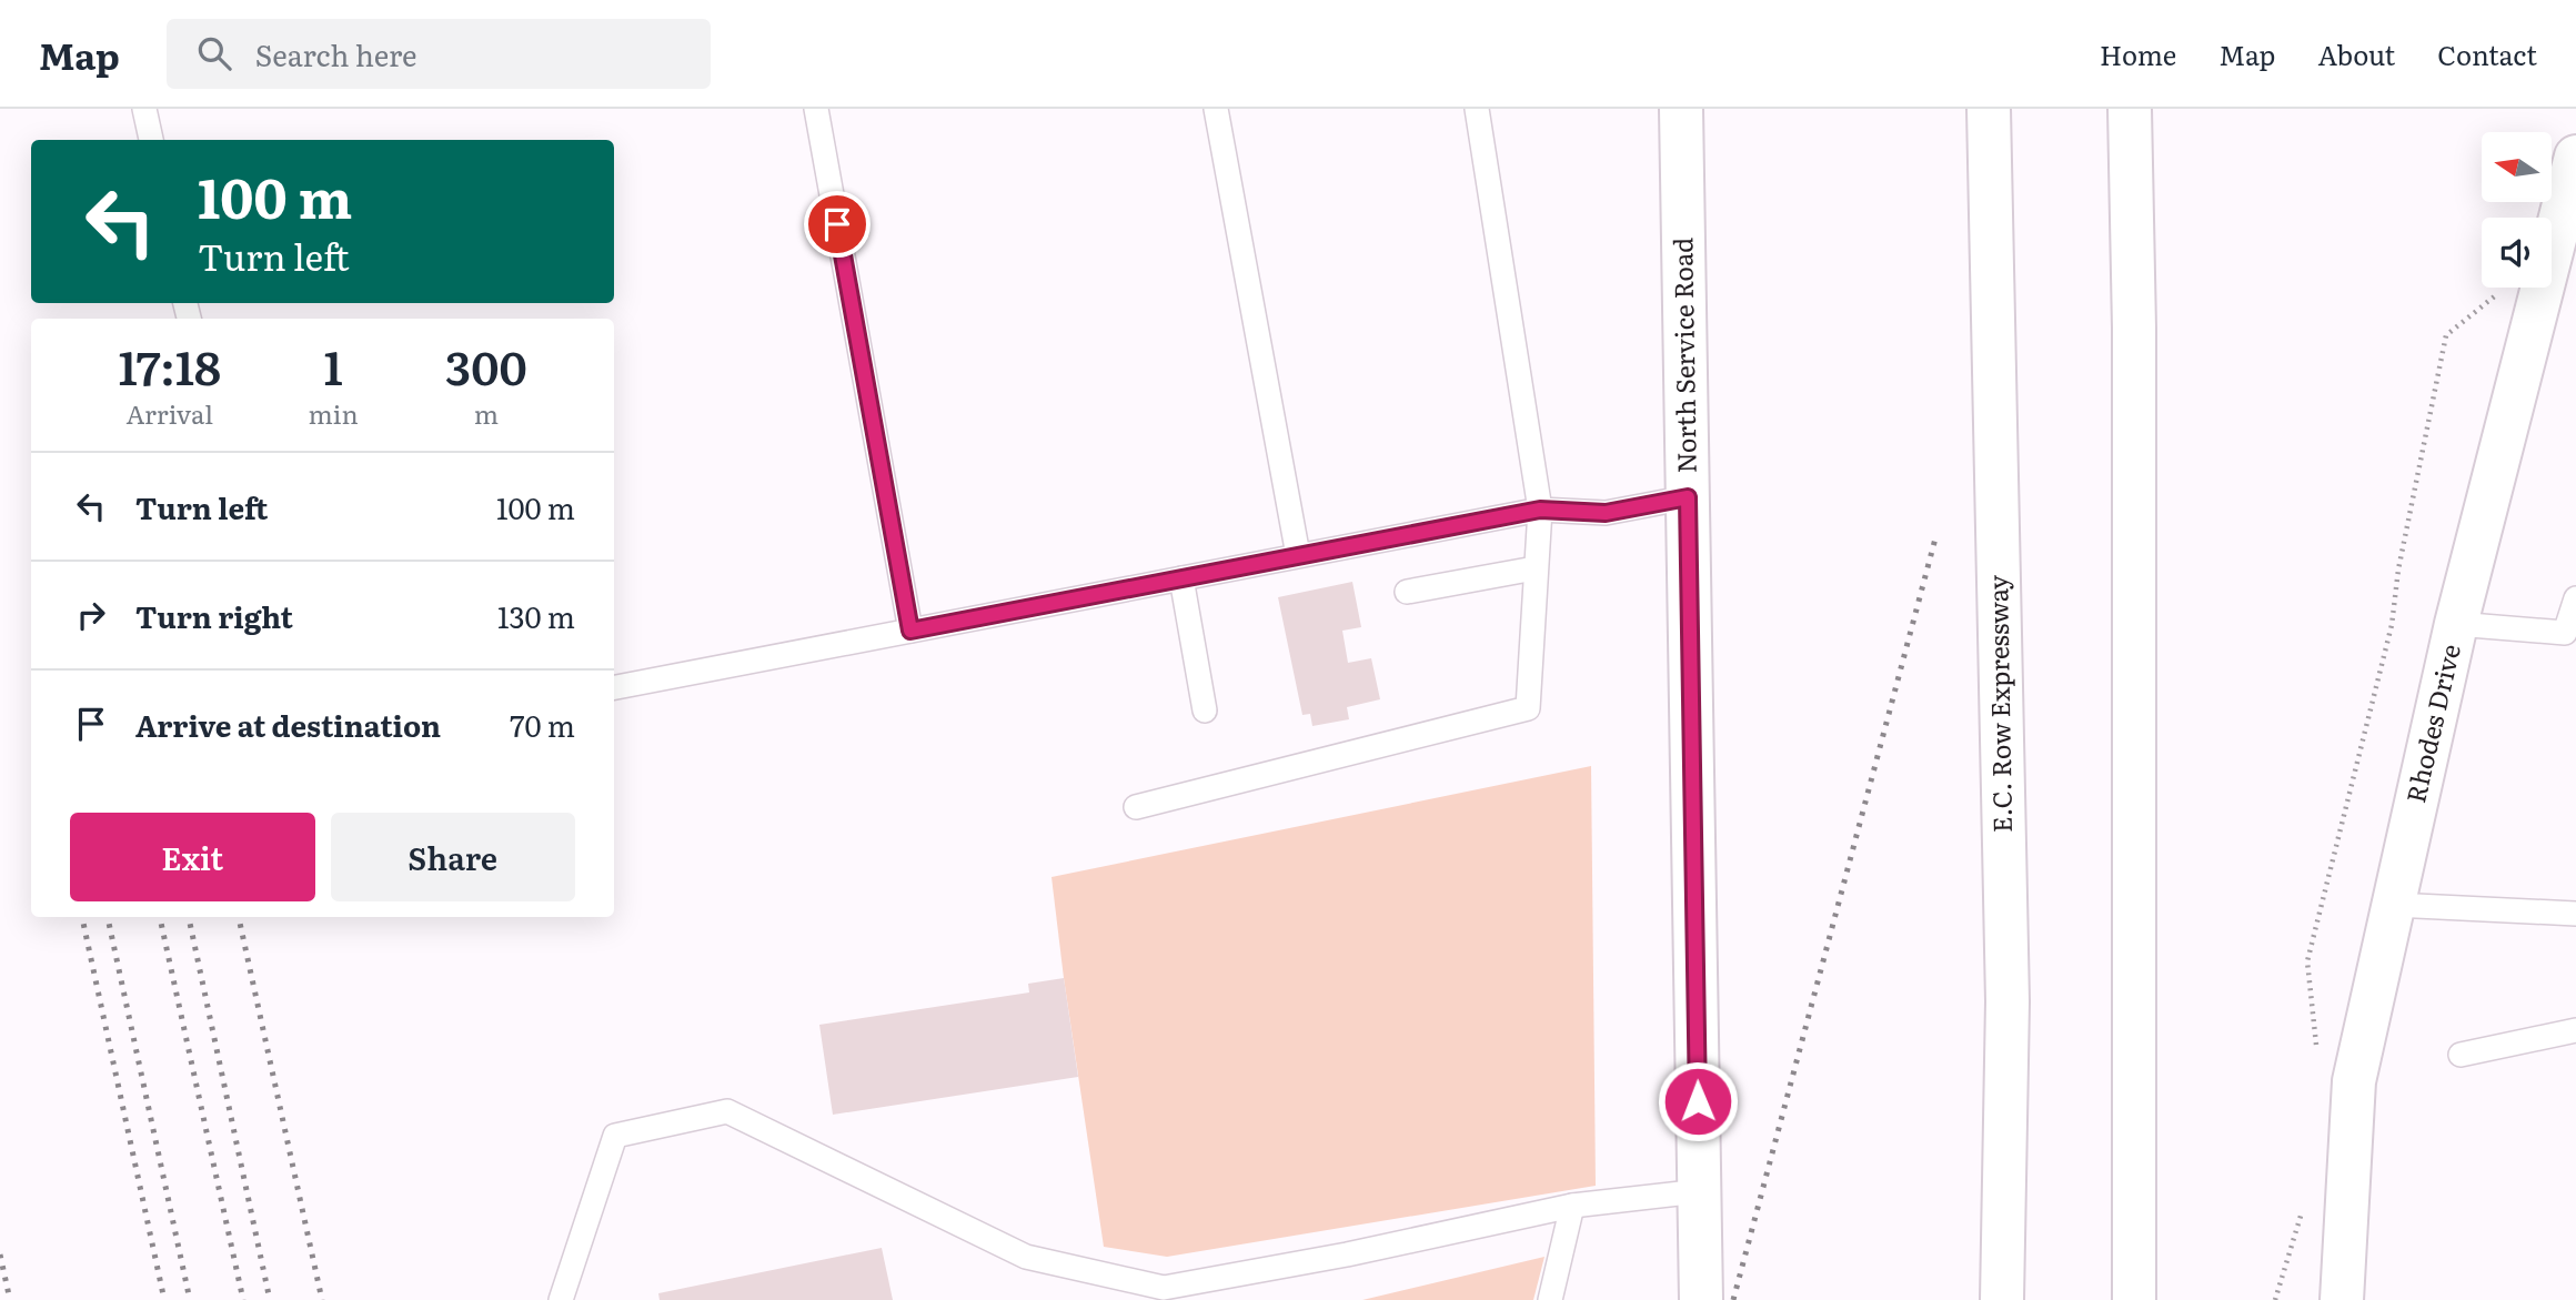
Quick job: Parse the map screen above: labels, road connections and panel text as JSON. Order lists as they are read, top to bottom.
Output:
{
  "streets": {
    "main road": ["North Service Road", "E.C. Row Expressway", "Rhodes Drive"]
  },
  "north": "left",
  "page": {
    "header": "Map",
    "search": "Search here",
    "nav": [
      "Home",
      "Map",
      "About",
      "Contact"
    ],
    "turn": ["100 m", "Turn left"],
    "eta": [
      "17:18",
      "Arrival",
      "1",
      "min",
      "300",
      "m"
    ],
    "list": [
      {
        "name": "Turn left",
        "value": "100 m"
      },
      {
        "name": "Turn right",
        "value": "130 m"
      },
      {
        "name": "Arrive at destination",
        "value": "70 m"
      }
    ],
    "buttons": ["Exit", "Share"]
  }
}
